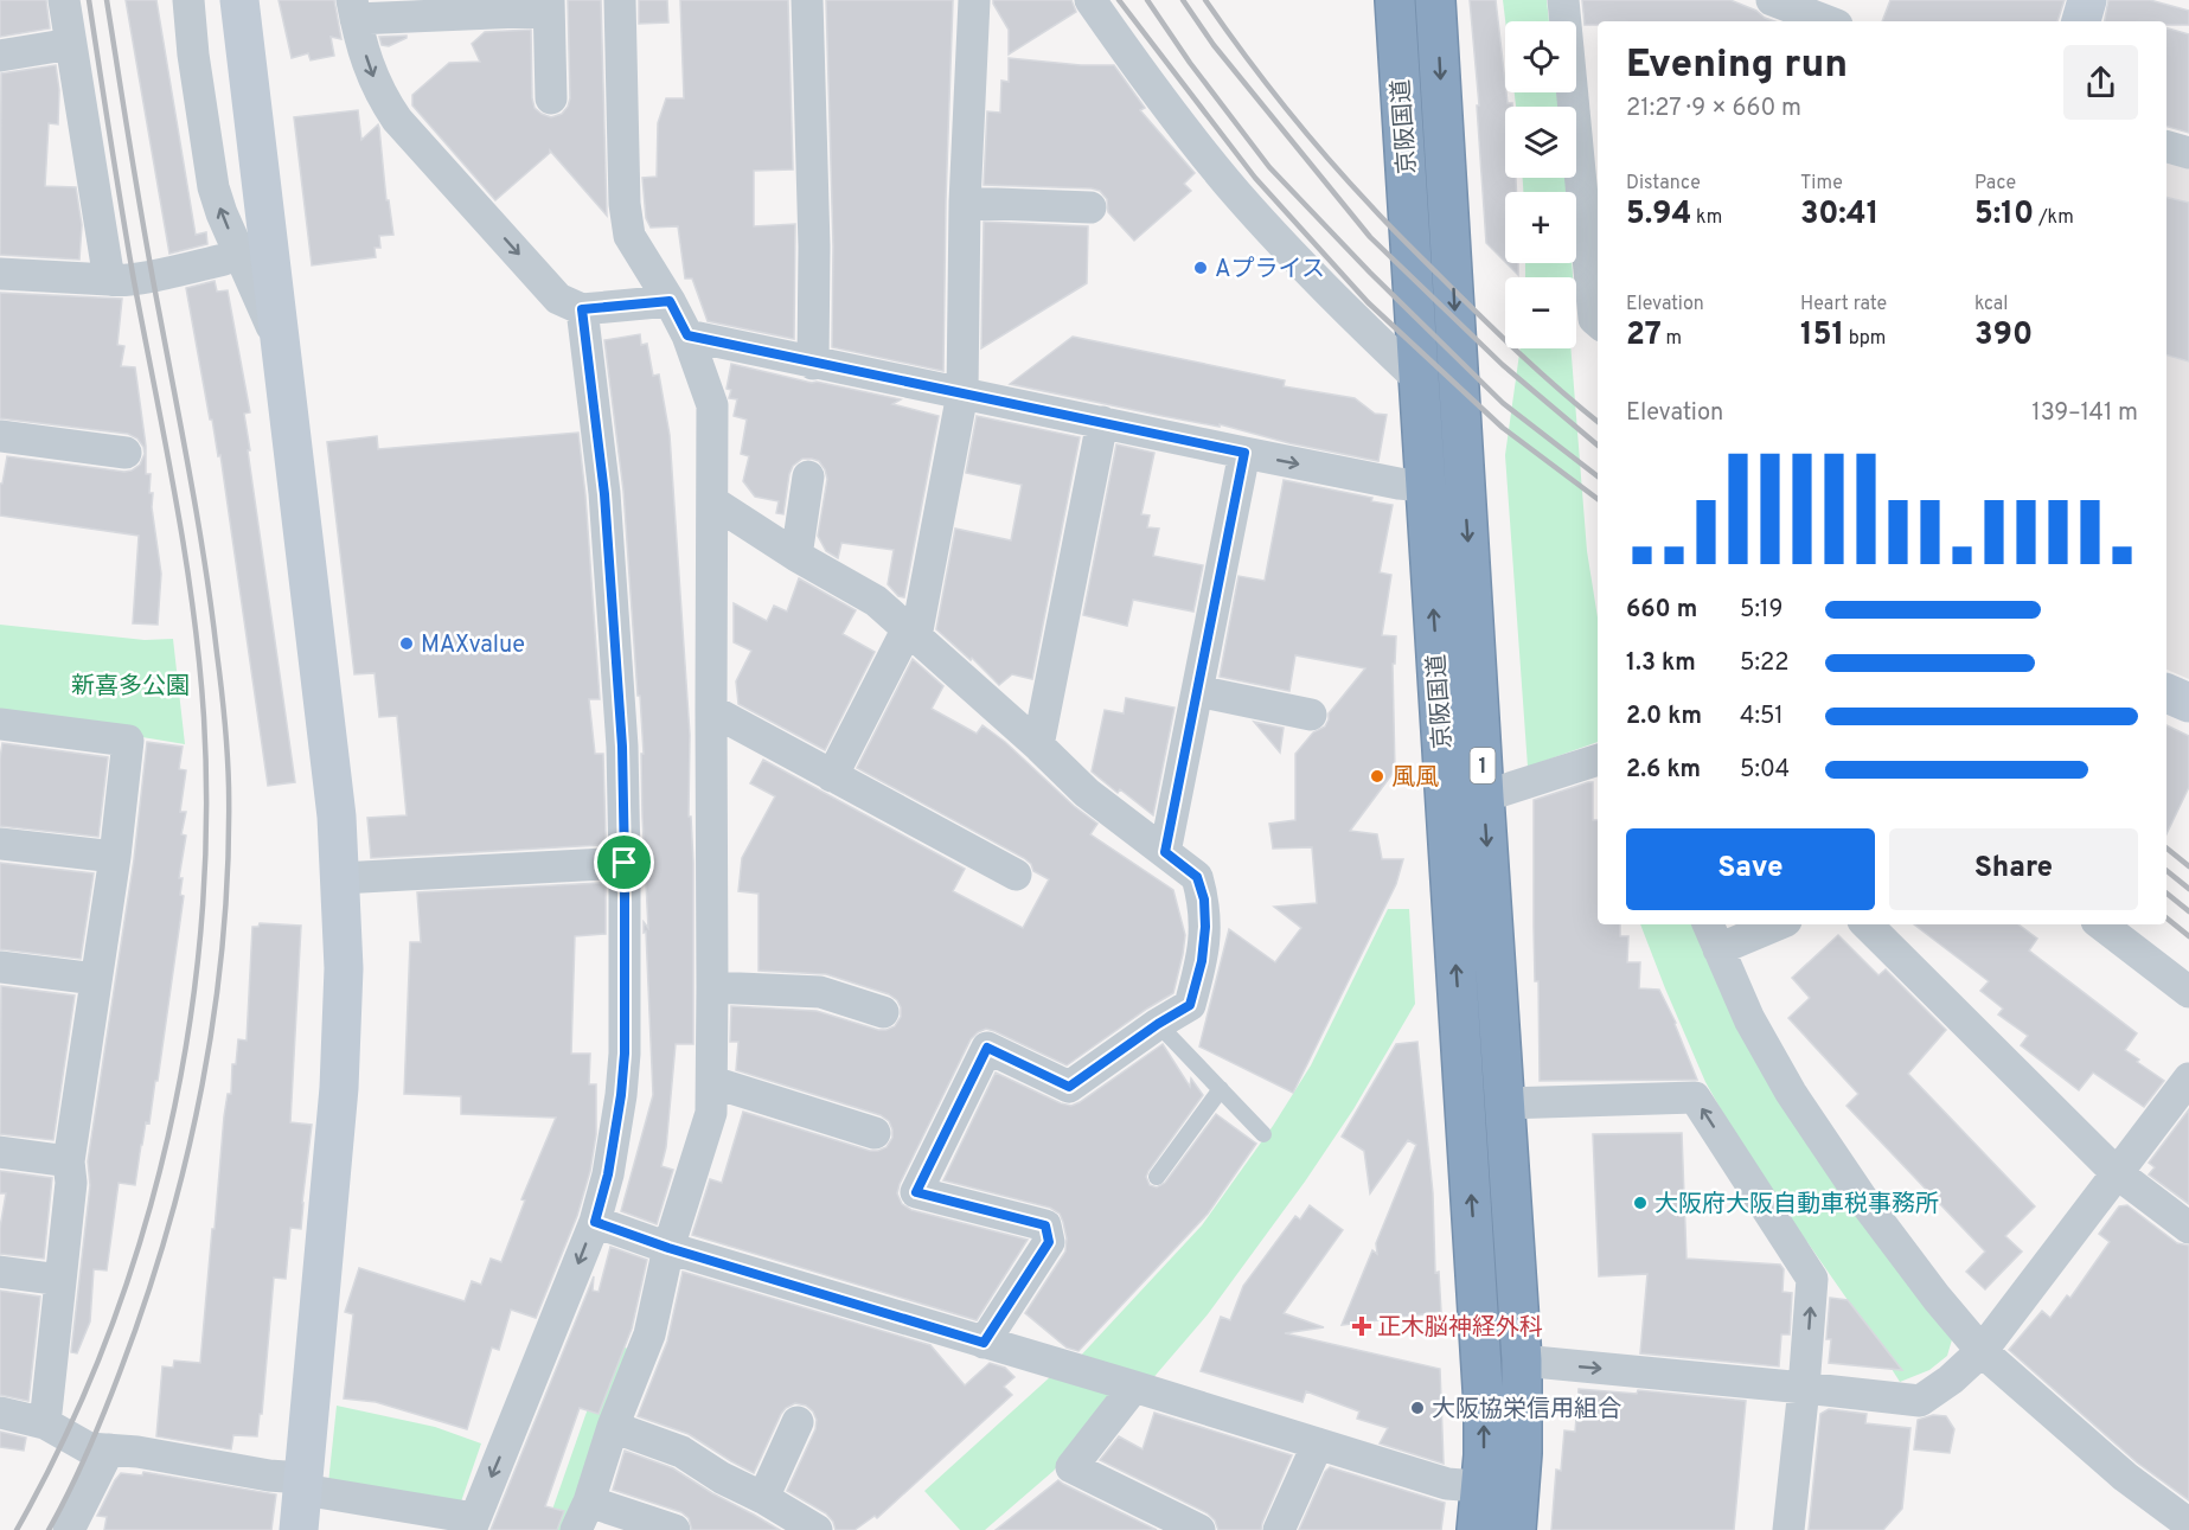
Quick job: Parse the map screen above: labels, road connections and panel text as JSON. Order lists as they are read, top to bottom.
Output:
{
  "streets": {
    "highway": ["京阪国道", "1"]
  },
  "parks": ["新喜多公園"],
  "places": {
    "other": [
      "Aプライス",
      "MAXvalue",
      "風風",
      "大阪府大阪自動車税事務所",
      "大阪協栄信用組合"
    ],
    "health": ["正木脳神経外科"]
  },
  "page": {
    "map_buttons": ["+", "−"],
    "heading": ["Evening run", "21:27 · 9 × 660 m"],
    "stats": [
      ["Distance", "5.94 km"],
      ["Time", "30:41"],
      ["Pace", "5:10 /km"],
      ["Elevation", "27 m"],
      ["Heart rate", "151 bpm"],
      ["kcal", "390"]
    ],
    "chart": ["Elevation", "139–141 m"],
    "list": [
      {
        "name": "660 m",
        "note": "5:19"
      },
      {
        "name": "1.3 km",
        "note": "5:22"
      },
      {
        "name": "2.0 km",
        "note": "4:51"
      },
      {
        "name": "2.6 km",
        "note": "5:04"
      }
    ],
    "buttons": ["Save", "Share"]
  }
}
